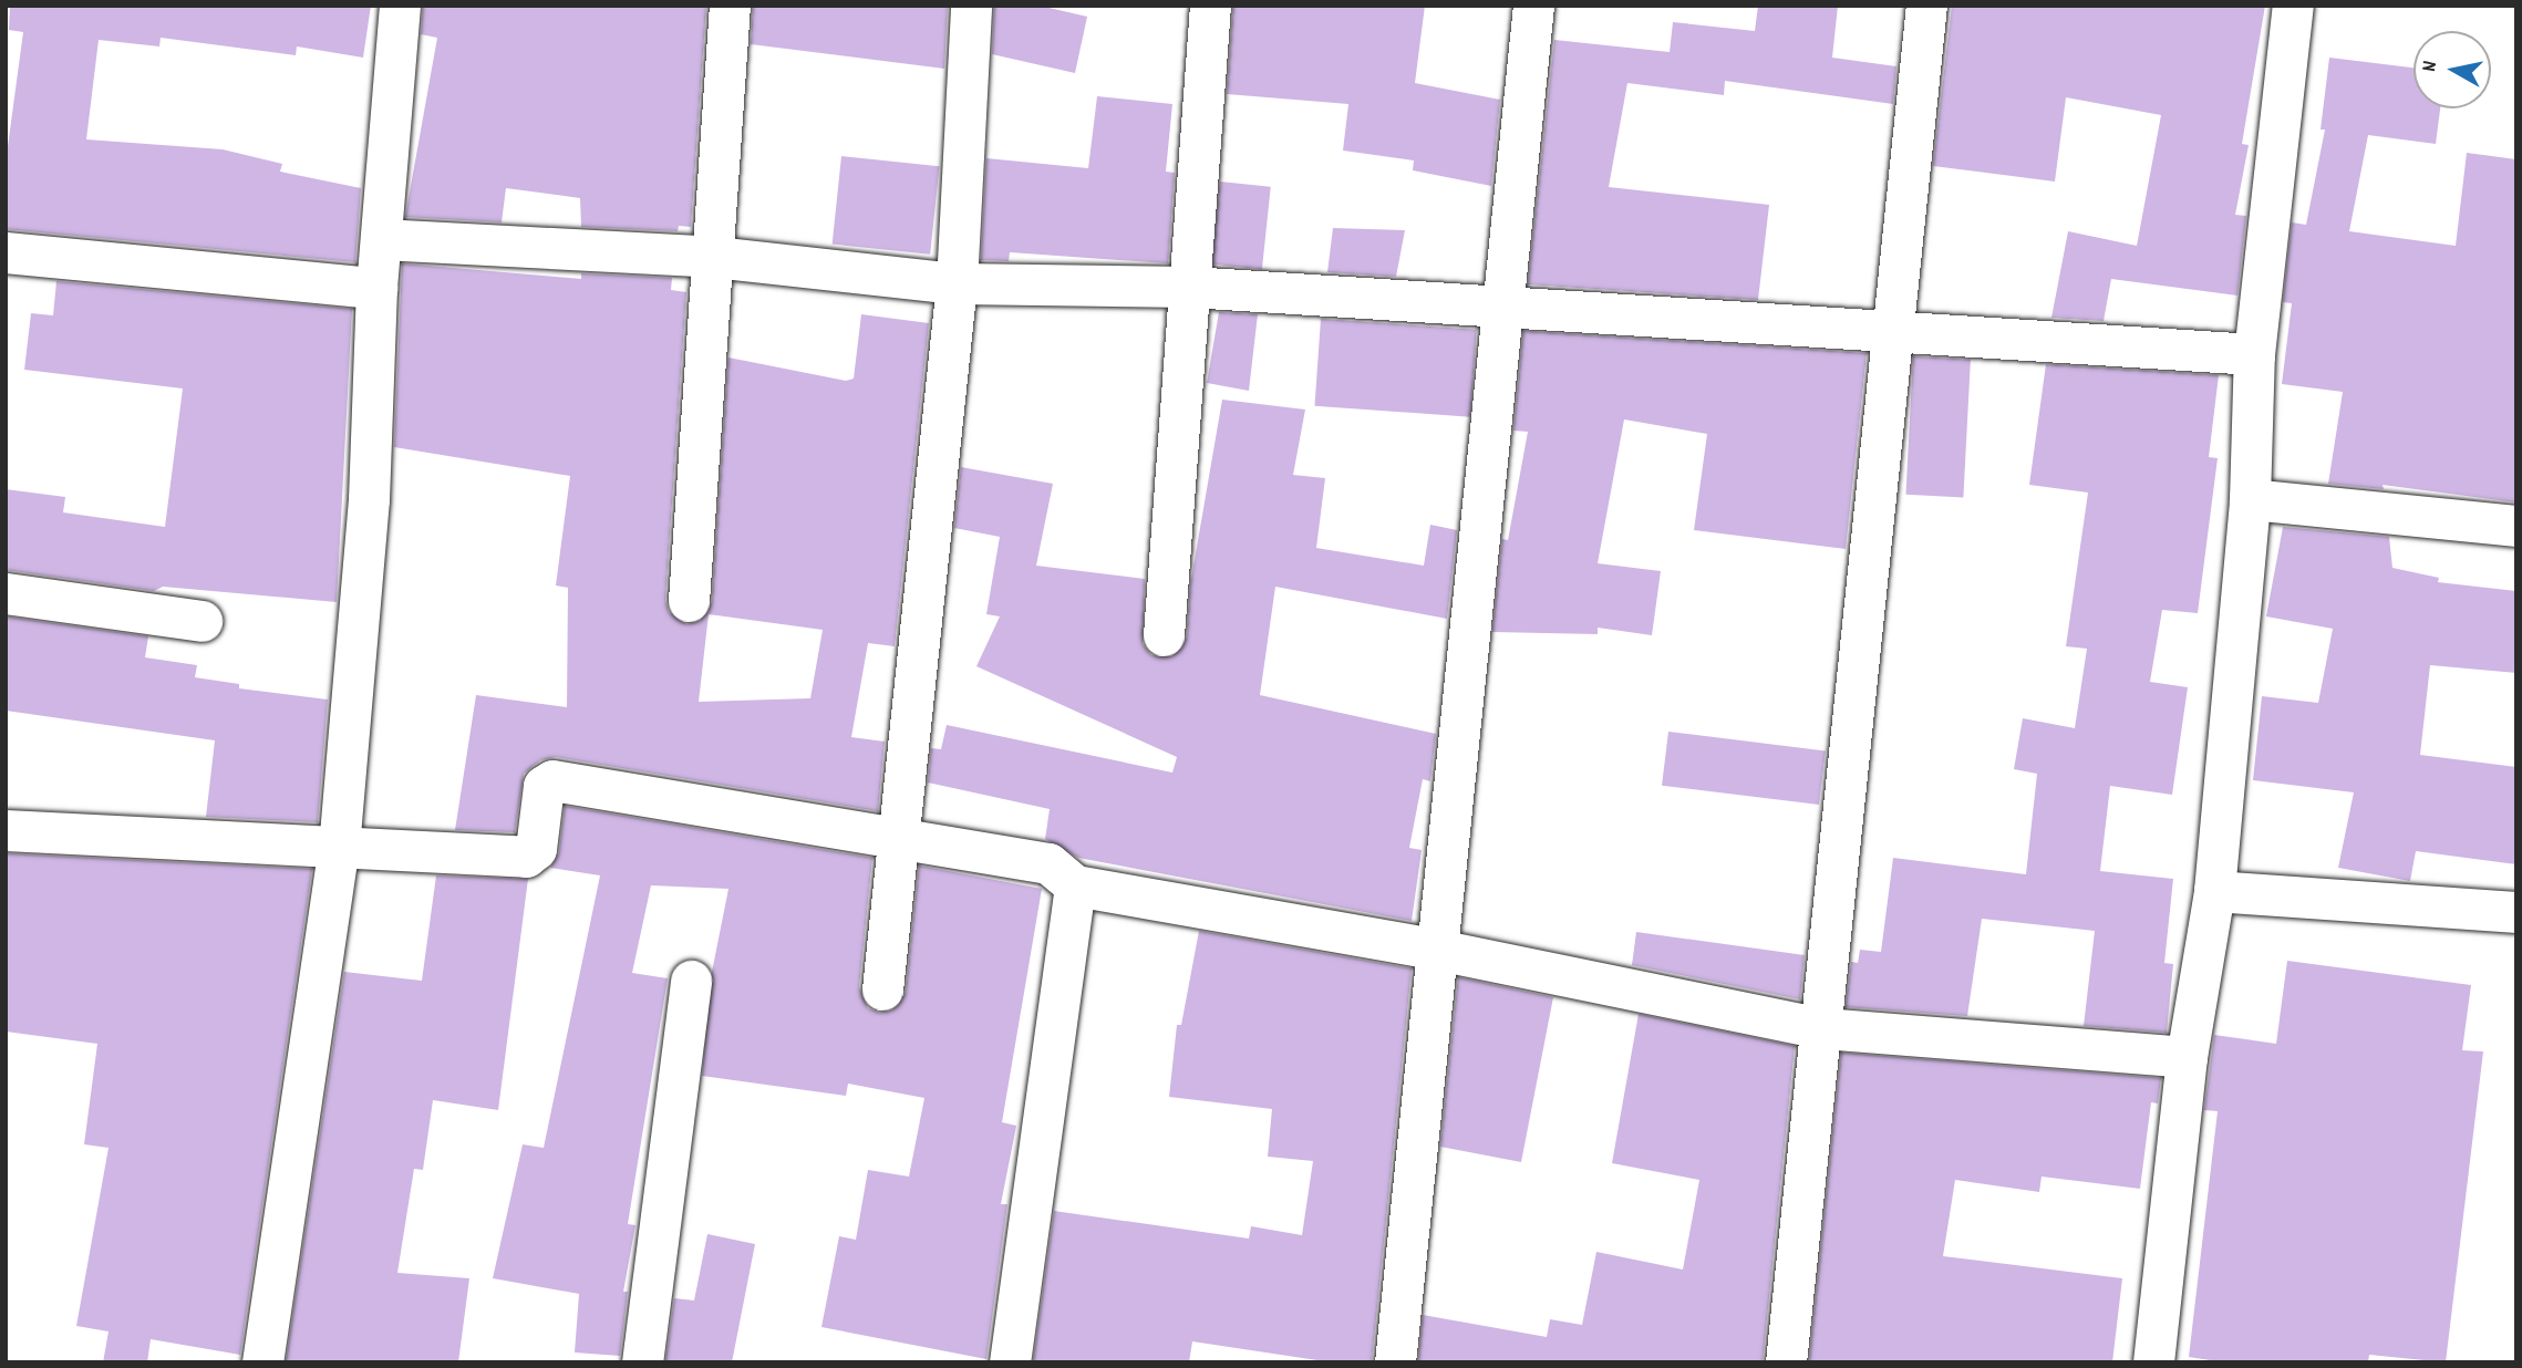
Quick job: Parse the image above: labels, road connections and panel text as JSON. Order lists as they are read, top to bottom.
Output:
{
  "north": "left"
}
